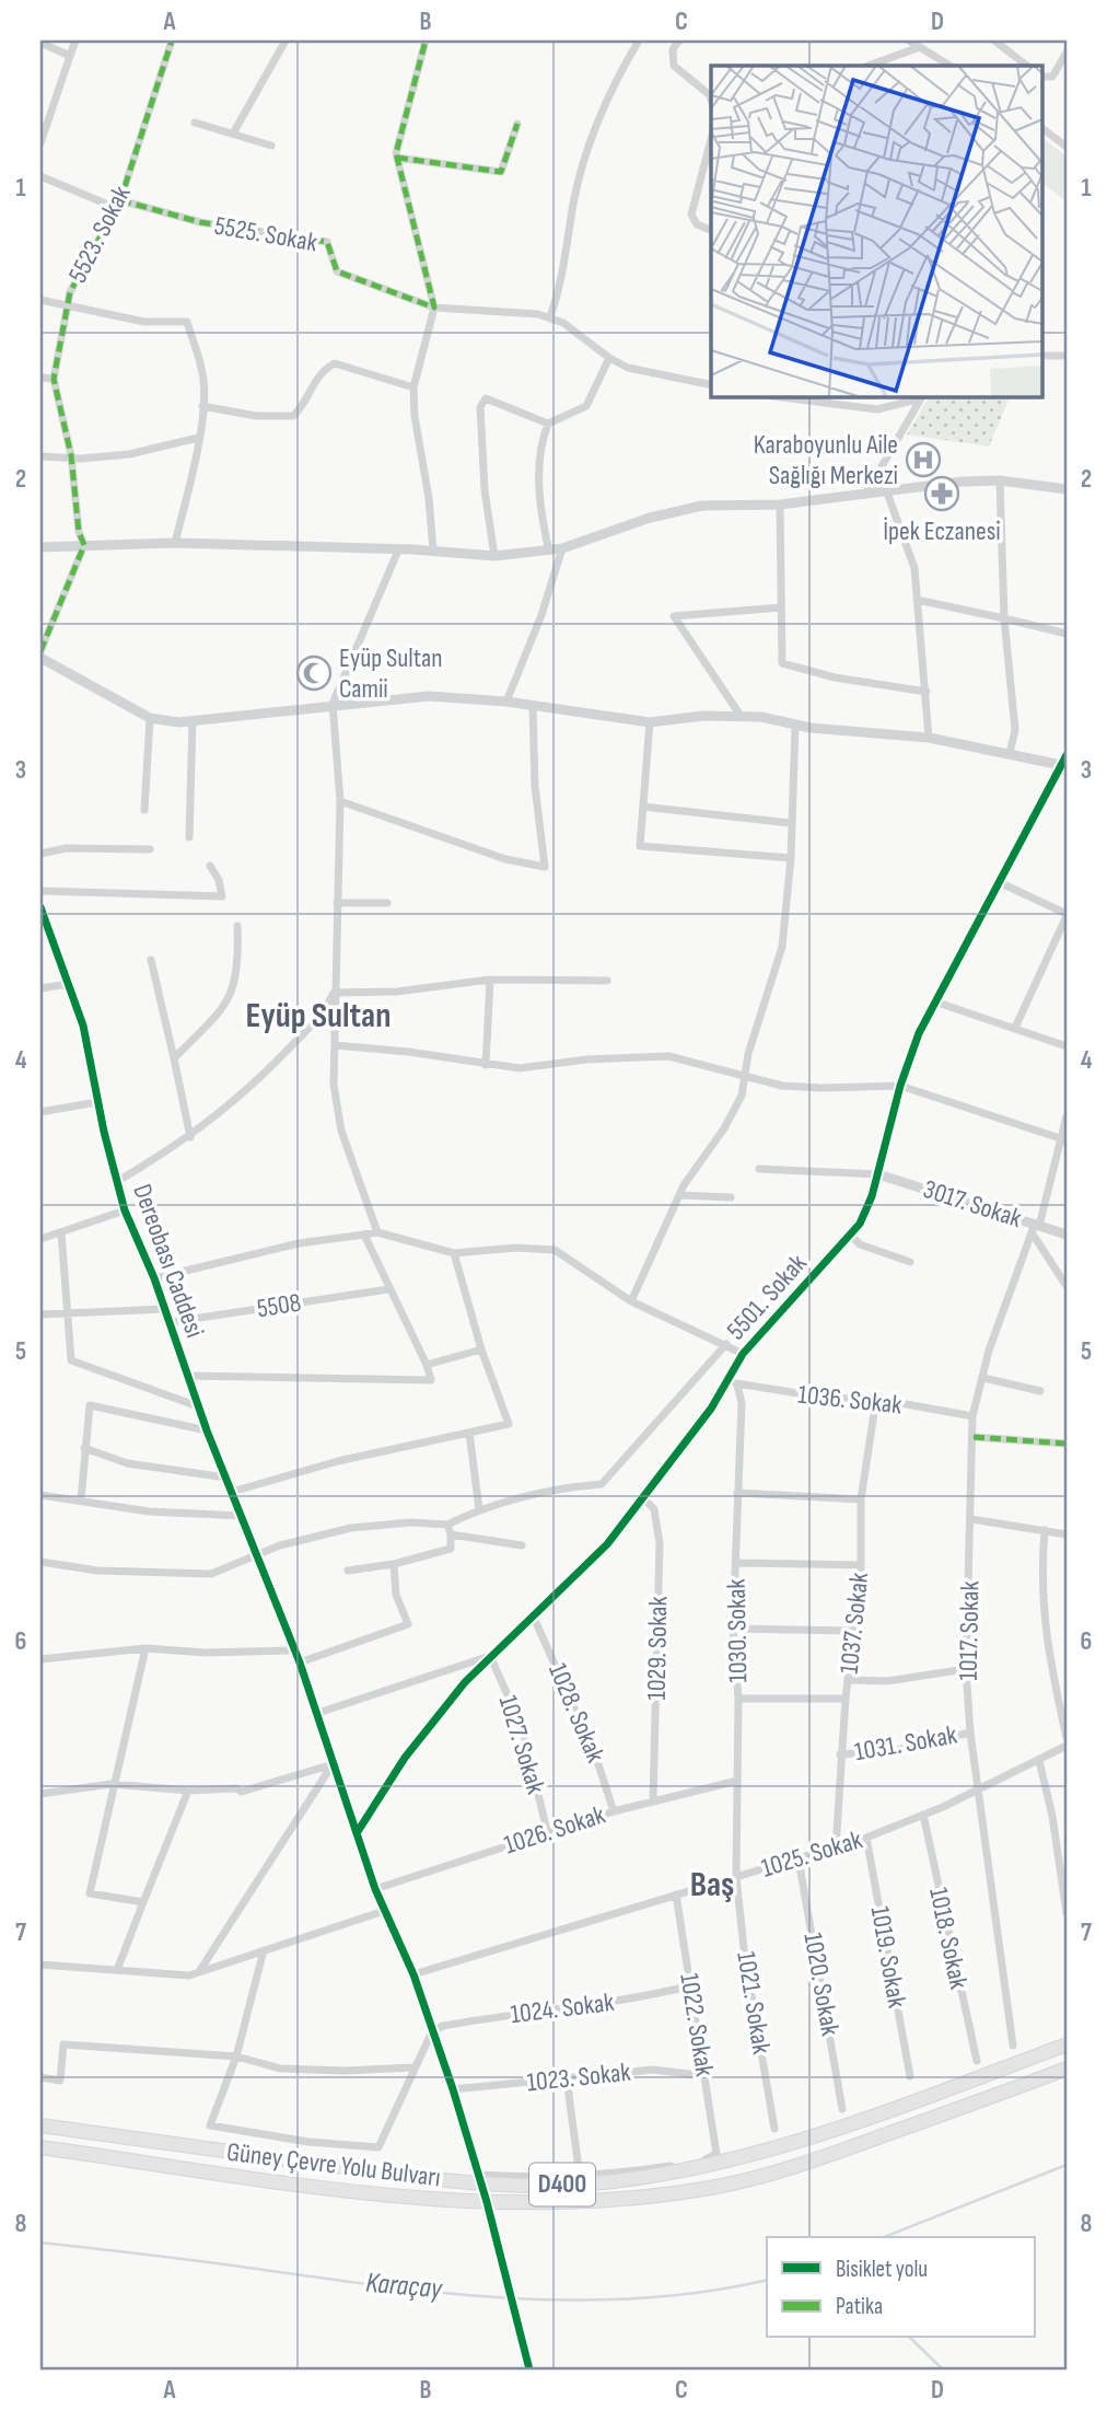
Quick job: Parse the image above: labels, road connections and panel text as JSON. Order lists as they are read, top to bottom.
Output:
{
  "streets": {
    "highway": ["Güney Çevre Yolu Bulvarı", "D400"],
    "street": [
      "5523. Sokak",
      "5525. Sokak",
      "3017. Sokak",
      "Dereobası Caddesi",
      "5501. Sokak",
      "5508",
      "1036. Sokak",
      "1037. Sokak",
      "1030. Sokak",
      "1017. Sokak",
      "1029. Sokak",
      "1028. Sokak",
      "1031. Sokak",
      "1027. Sokak",
      "1026. Sokak",
      "1025. Sokak",
      "1018. Sokak",
      "1019. Sokak",
      "1020. Sokak",
      "1021. Sokak",
      "1024. Sokak",
      "1022. Sokak",
      "1023. Sokak"
    ]
  },
  "crossings": [
    ["5523. Sokak", "5525. Sokak"],
    ["3017. Sokak", "5501. Sokak"],
    ["3017. Sokak", "1017. Sokak"],
    ["Dereobası Caddesi", "5501. Sokak"],
    ["Dereobası Caddesi", "5508"],
    ["Dereobası Caddesi", "1026. Sokak"],
    ["Dereobası Caddesi", "1025. Sokak"],
    ["Dereobası Caddesi", "1024. Sokak"],
    ["Dereobası Caddesi", "1023. Sokak"],
    ["Dereobası Caddesi", "Güney Çevre Yolu Bulvarı"],
    ["5501. Sokak", "1036. Sokak"],
    ["5501. Sokak", "1030. Sokak"],
    ["5501. Sokak", "1029. Sokak"],
    ["5501. Sokak", "1028. Sokak"],
    ["5501. Sokak", "1027. Sokak"],
    ["1036. Sokak", "1037. Sokak"],
    ["1036. Sokak", "1030. Sokak"],
    ["1036. Sokak", "1017. Sokak"],
    ["1037. Sokak", "1031. Sokak"],
    ["1037. Sokak", "1025. Sokak"],
    ["1030. Sokak", "1026. Sokak"],
    ["1030. Sokak", "1025. Sokak"],
    ["1030. Sokak", "1021. Sokak"],
    ["1017. Sokak", "1031. Sokak"],
    ["1017. Sokak", "1025. Sokak"],
    ["1029. Sokak", "1026. Sokak"],
    ["1028. Sokak", "1026. Sokak"],
    ["1027. Sokak", "1026. Sokak"],
    ["1025. Sokak", "1018. Sokak"],
    ["1025. Sokak", "1019. Sokak"],
    ["1025. Sokak", "1020. Sokak"],
    ["1025. Sokak", "1021. Sokak"],
    ["1025. Sokak", "1022. Sokak"],
    ["1024. Sokak", "1022. Sokak"],
    ["1022. Sokak", "1023. Sokak"]
  ],
  "districts": ["Eyüp Sultan", "Baş"],
  "water": ["Karaçay"],
  "places": {
    "hospital": ["Karaboyunlu Aile Sağlığı Merkezi"],
    "pharmacy": ["İpek Eczanesi"],
    "mosque": ["Eyüp Sultan Camii"]
  },
  "legend": ["Bisiklet yolu", "Patika"],
  "grid": {
    "columns": [
      "A",
      "B",
      "C",
      "D"
    ],
    "rows": [
      "1",
      "2",
      "3",
      "4",
      "5",
      "6",
      "7",
      "8"
    ]
  }
}
